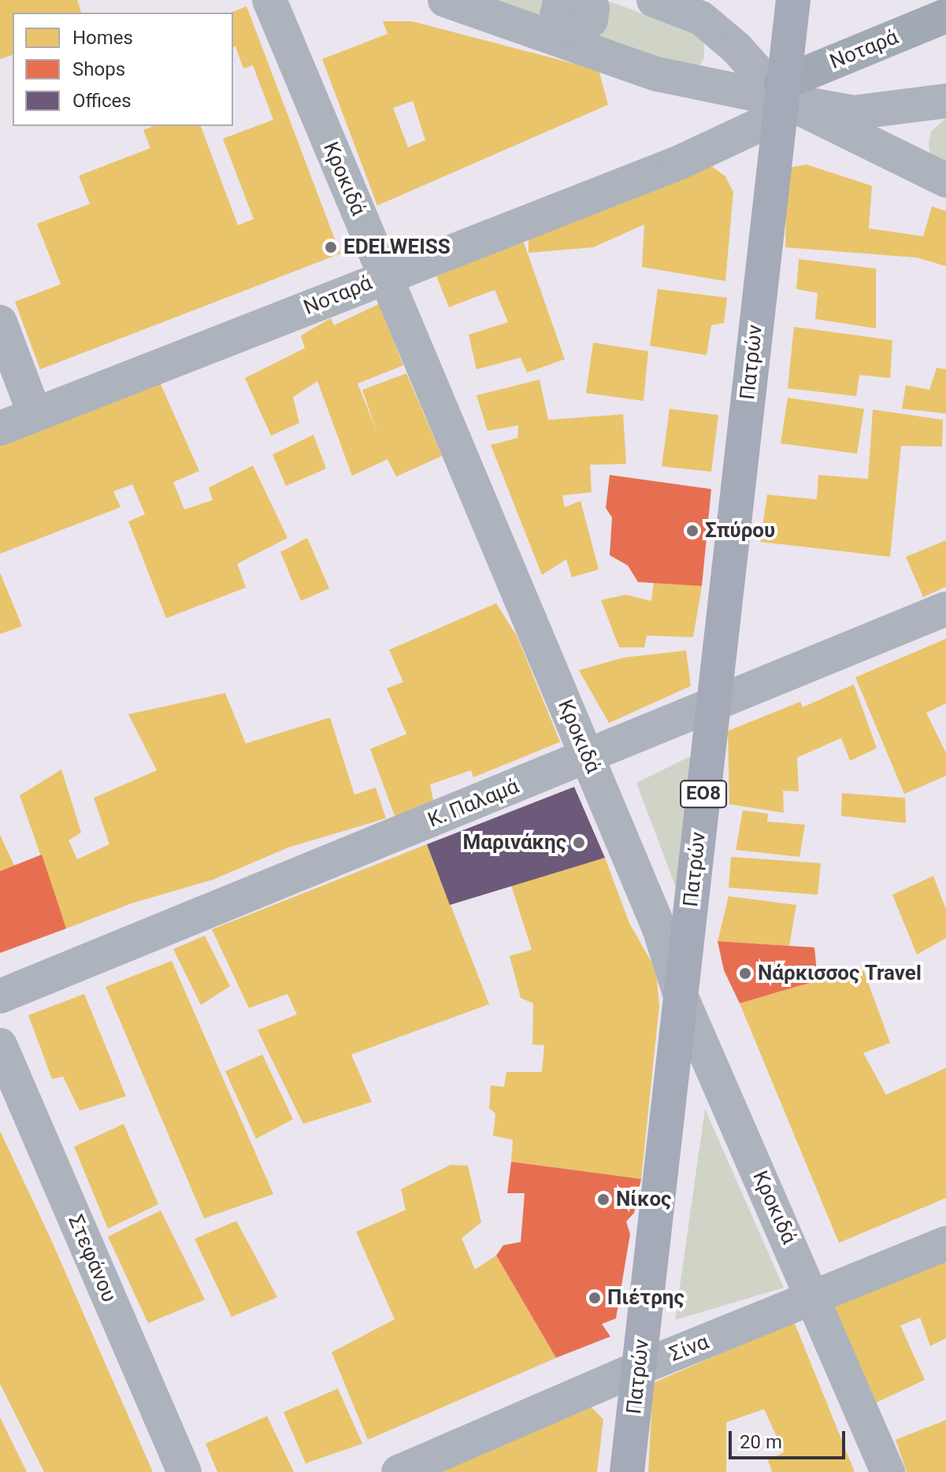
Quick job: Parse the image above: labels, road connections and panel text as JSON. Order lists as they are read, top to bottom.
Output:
{
  "streets": {
    "main road": ["Πατρών", "ΕΟ8"],
    "street": [
      "Νοταρά",
      "Κροκιδά",
      "Κ. Παλαμά",
      "Στεφάνου",
      "Σίνα"
    ]
  },
  "crossings": [
    ["Νοταρά", "Κροκιδά"],
    ["Νοταρά", "Πατρών"],
    ["Νοταρά", "ΕΟ8"],
    ["Κροκιδά", "Πατρών"],
    ["Κροκιδά", "Κ. Παλαμά"],
    ["Κροκιδά", "Σίνα"],
    ["Πατρών", "ΕΟ8"],
    ["Πατρών", "Κ. Παλαμά"],
    ["Πατρών", "Σίνα"]
  ],
  "places": [
    "EDELWEISS",
    "Σπύρου",
    "Μαρινάκης",
    "Νάρκισσος Travel",
    "Νίκος",
    "Πιέτρης"
  ],
  "legend": ["Homes", "Shops", "Offices"],
  "scale_bar": "20 m"
}
